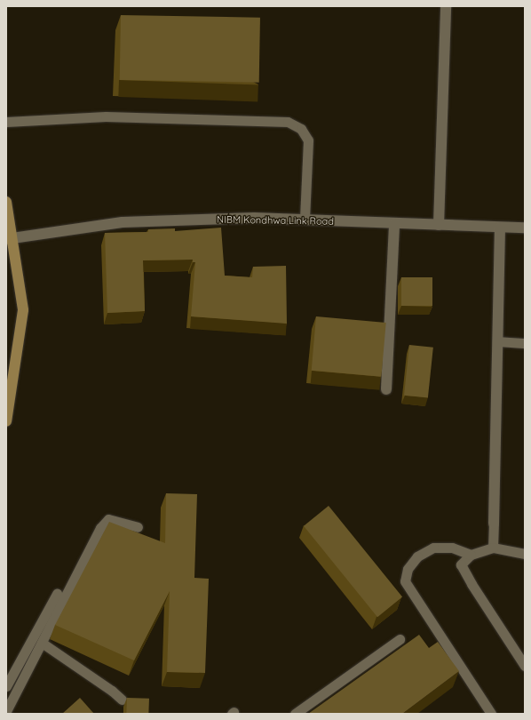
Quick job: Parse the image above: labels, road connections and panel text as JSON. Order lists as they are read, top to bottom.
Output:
{
  "streets": {
    "street": ["NIBM Kondhwa Link Road"]
  }
}
